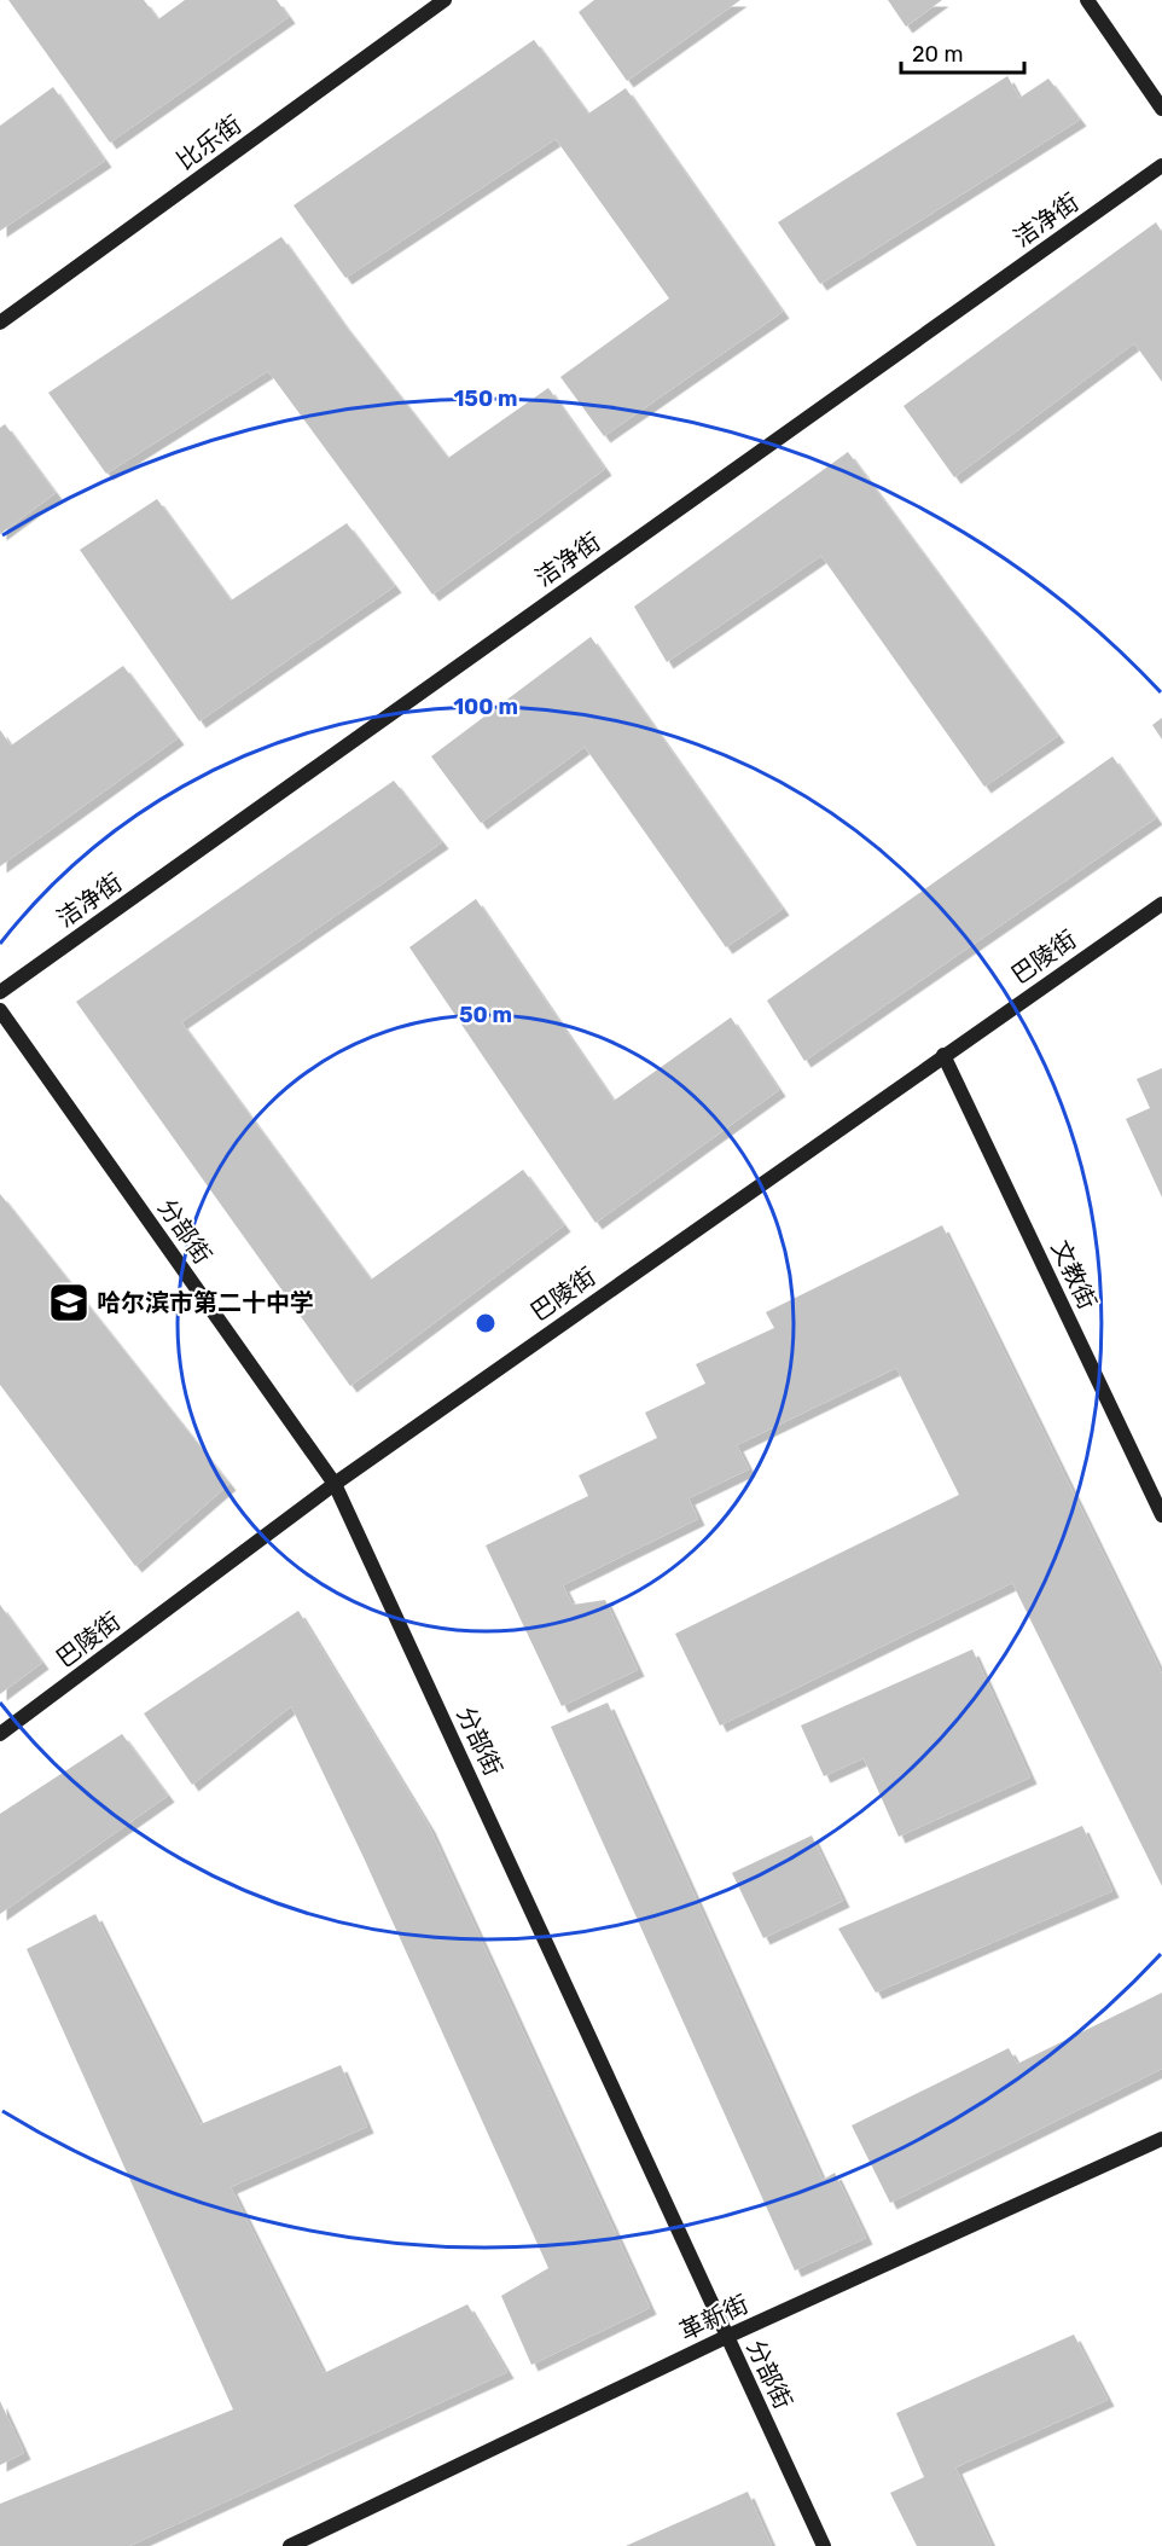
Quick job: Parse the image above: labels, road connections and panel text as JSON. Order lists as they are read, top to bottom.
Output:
{
  "streets": {
    "street": [
      "比乐街",
      "洁净街",
      "巴陵街",
      "分部街",
      "文教街",
      "革新街"
    ]
  },
  "crossings": [
    ["巴陵街", "分部街"],
    ["巴陵街", "文教街"],
    ["分部街", "革新街"]
  ],
  "places": {
    "school or university": ["哈尔滨市第二十中学"]
  },
  "scale_bar": "20 m",
  "rings": ["150 m", "100 m", "50 m"]
}
